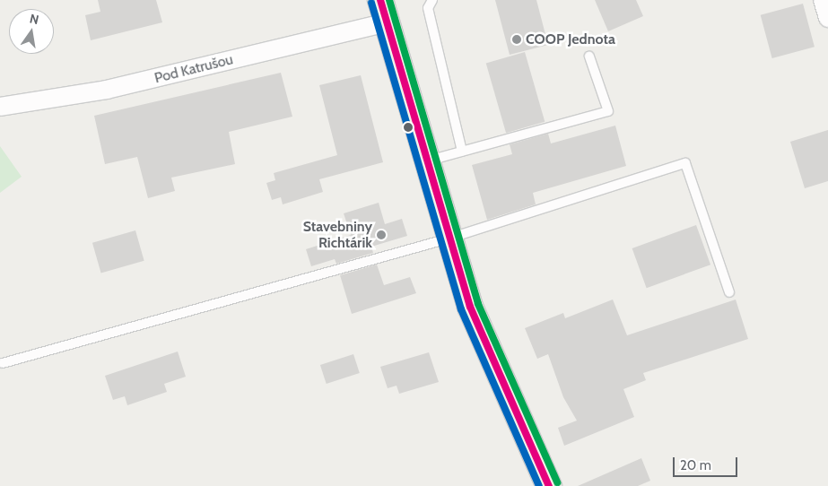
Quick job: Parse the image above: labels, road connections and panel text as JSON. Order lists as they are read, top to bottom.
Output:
{
  "streets": {
    "street": ["Pod Katrušou"]
  },
  "places": ["COOP Jednota", "Stavebniny Richtárik"],
  "scale_bar": "20 m",
  "north": "top"
}
